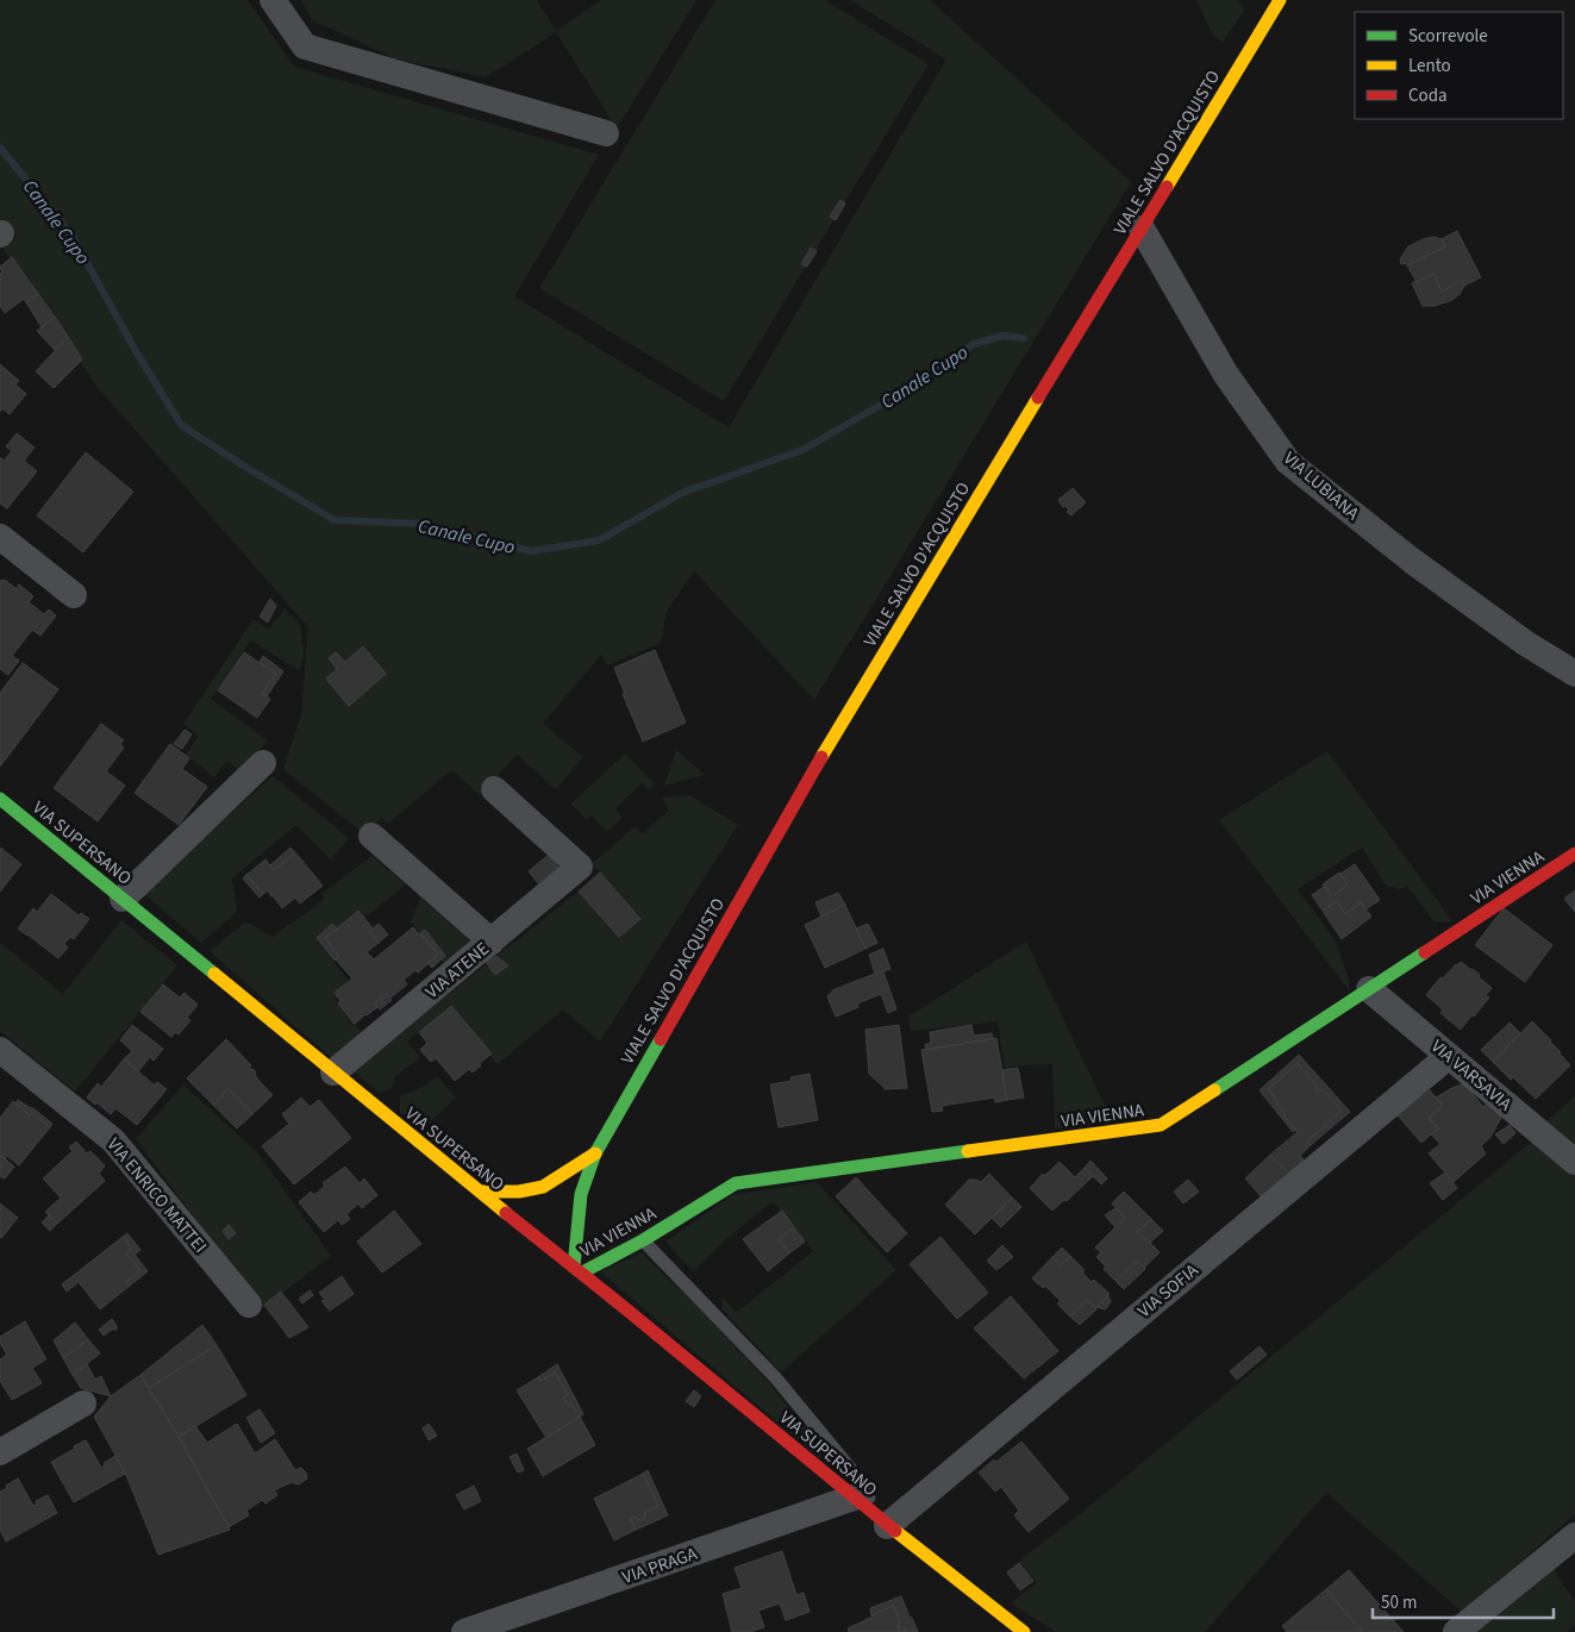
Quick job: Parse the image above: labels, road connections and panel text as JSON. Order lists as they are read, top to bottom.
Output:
{
  "streets": {
    "street": [
      "VIALE SALVO D'ACQUISTO",
      "VIA LUBIANA",
      "VIA SUPERSANO",
      "VIA VIENNA",
      "VIA ATENE",
      "VIA VARSAVIA",
      "VIA ENRICO MATTEI",
      "VIA SOFIA",
      "VIA PRAGA"
    ]
  },
  "crossings": [
    ["VIALE SALVO D'ACQUISTO", "VIA LUBIANA"],
    ["VIALE SALVO D'ACQUISTO", "VIA SUPERSANO"],
    ["VIALE SALVO D'ACQUISTO", "VIA VIENNA"],
    ["VIA SUPERSANO", "VIA VIENNA"],
    ["VIA SUPERSANO", "VIA ATENE"],
    ["VIA SUPERSANO", "VIA SOFIA"],
    ["VIA SUPERSANO", "VIA PRAGA"],
    ["VIA VIENNA", "VIA VARSAVIA"],
    ["VIA VARSAVIA", "VIA SOFIA"]
  ],
  "water": ["Canale Cupo"],
  "legend": ["Scorrevole", "Lento", "Coda"],
  "scale_bar": "50 m"
}
